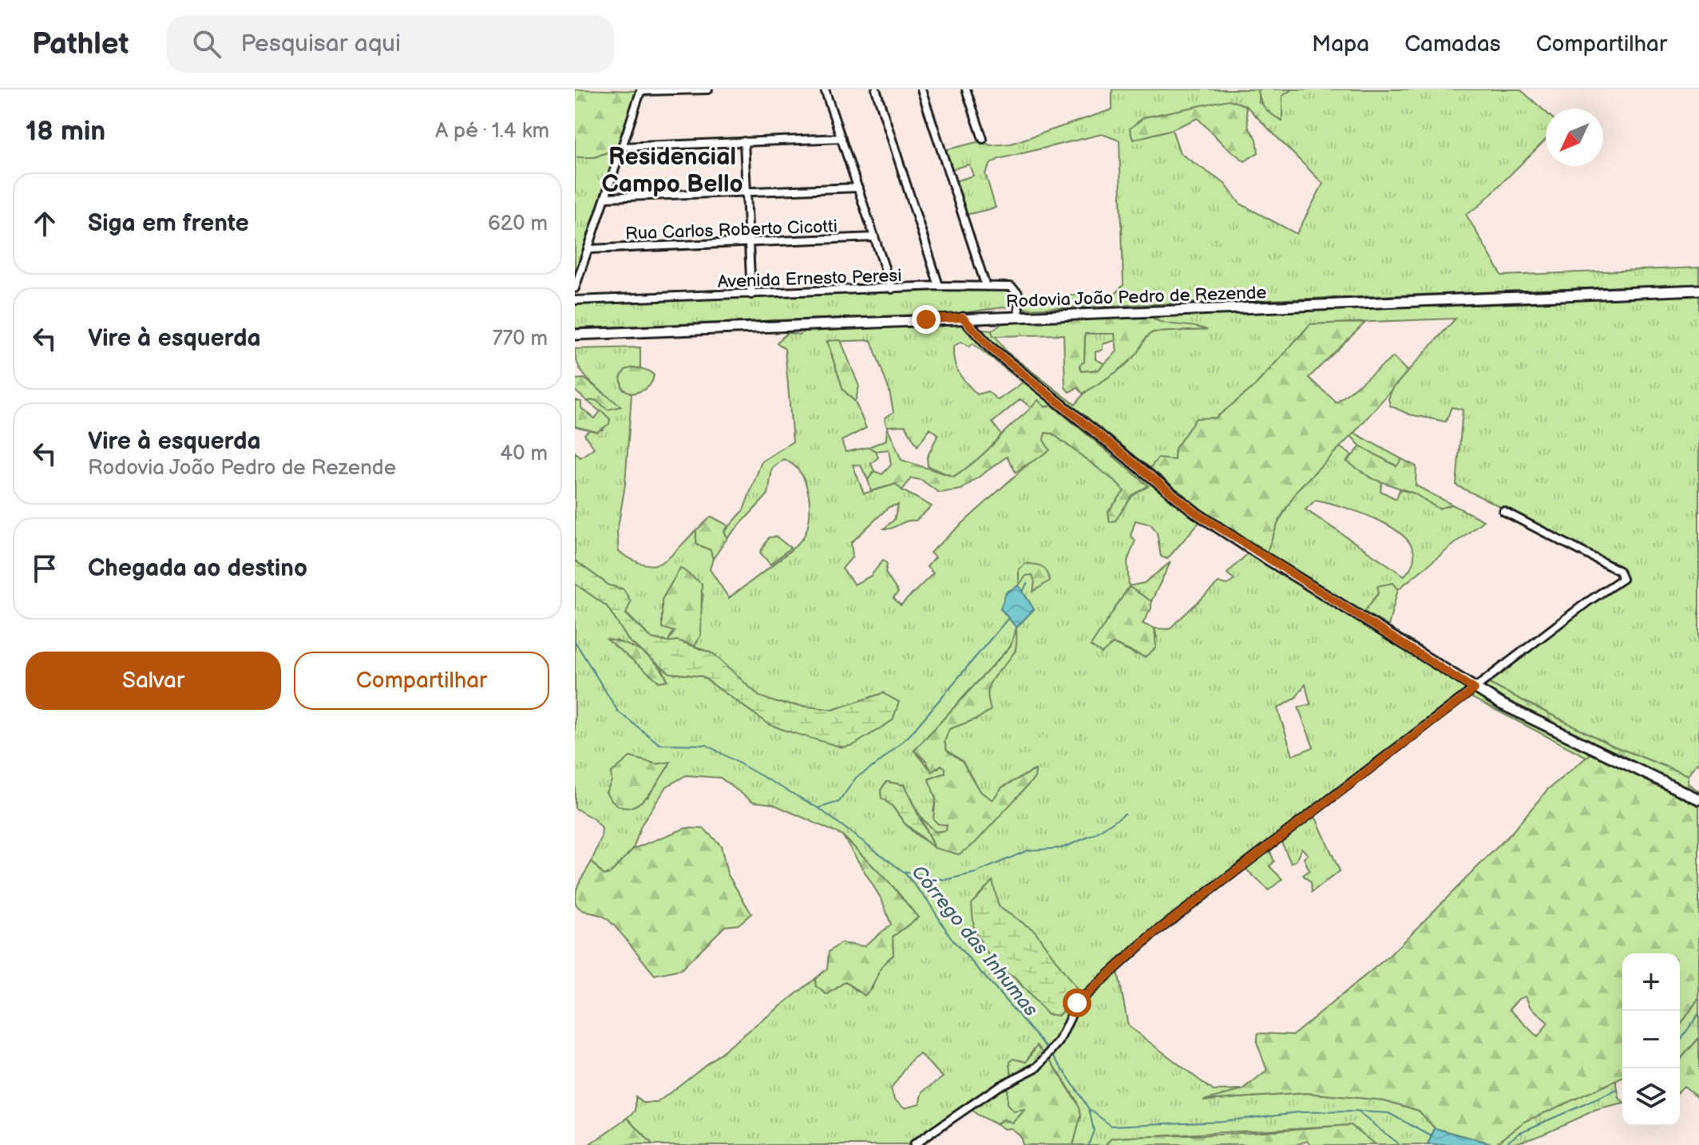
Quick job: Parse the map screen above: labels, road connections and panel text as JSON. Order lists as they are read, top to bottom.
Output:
{
  "streets": {
    "main road": ["Rodovia João Pedro de Rezende"],
    "street": ["Rua Carlos Roberto Cicotti", "Avenida Ernesto Peresi"]
  },
  "crossings": [
    ["Avenida Ernesto Peresi", "Rodovia João Pedro de Rezende"]
  ],
  "districts": ["Residencial Campo Bello"],
  "water": ["Córrego das Inhumas"],
  "north": "bottom left",
  "page": {
    "header": "Pathlet",
    "search": "Pesquisar aqui",
    "nav": ["Mapa", "Camadas", "Compartilhar"],
    "heading": ["18 min", "A pé · 1.4 km"],
    "list": [
      ["Siga em frente", "620 m"],
      ["Vire à esquerda", "770 m"],
      ["Vire à esquerda", "Rodovia João Pedro de Rezende", "40 m"],
      "Chegada ao destino"
    ],
    "buttons": ["Salvar", "Compartilhar"],
    "map_buttons": ["+", "−"]
  }
}
